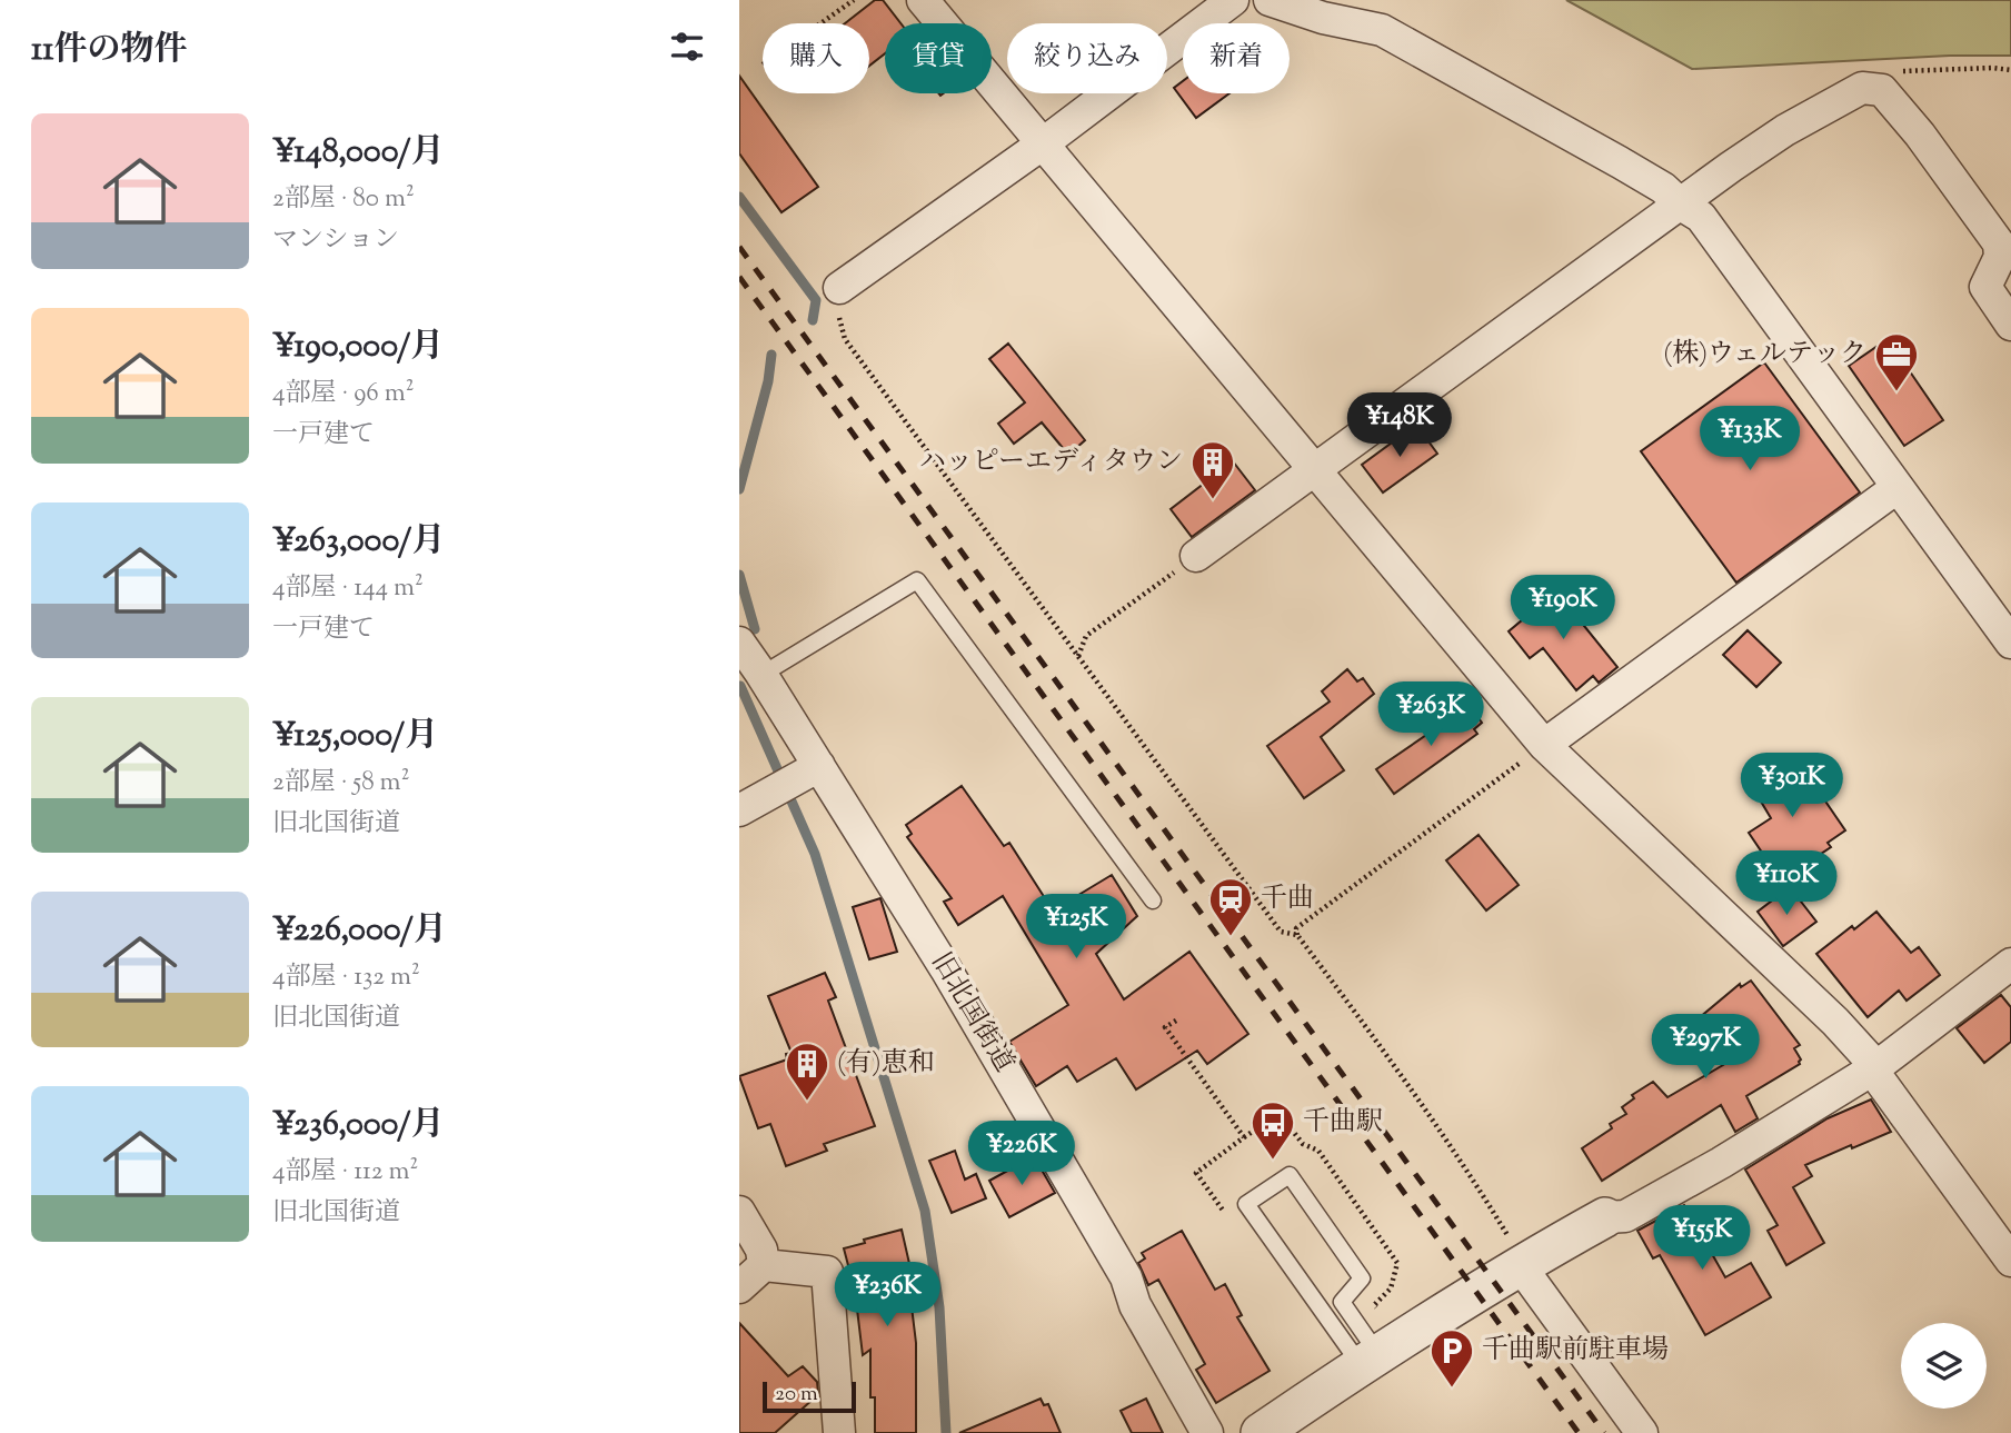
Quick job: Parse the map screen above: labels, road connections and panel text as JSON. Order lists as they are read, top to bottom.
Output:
{
  "streets": {
    "street": ["旧北国街道"]
  },
  "places": {
    "office": ["(株)ウェルテック"],
    "building": ["ハッピーエディタウン", "(有)恵和"],
    "station": ["千曲"],
    "bus stop": ["千曲駅"],
    "parking": ["千曲駅前駐車場"]
  },
  "scale_bar": "20 m",
  "page": {
    "heading": "11件の物件",
    "chip": [
      "購入",
      "賃貸",
      "絞り込み",
      "新着"
    ],
    "list": [
      {
        "name": "¥148,000/月",
        "note": "2部屋 · 80 m² · マンション"
      },
      {
        "name": "¥190,000/月",
        "note": "4部屋 · 96 m² · 一戸建て"
      },
      {
        "name": "¥263,000/月",
        "note": "4部屋 · 144 m² · 一戸建て"
      },
      {
        "name": "¥125,000/月",
        "note": "2部屋 · 58 m² · 旧北国街道"
      },
      {
        "name": "¥226,000/月",
        "note": "4部屋 · 132 m² · 旧北国街道"
      },
      {
        "name": "¥236,000/月",
        "note": "4部屋 · 112 m² · 旧北国街道"
      }
    ],
    "price": [
      "¥148K",
      "¥133K",
      "¥190K",
      "¥263K",
      "¥301K",
      "¥110K",
      "¥125K",
      "¥297K",
      "¥226K",
      "¥155K",
      "¥236K"
    ],
    "scale": "20 m"
  }
}
